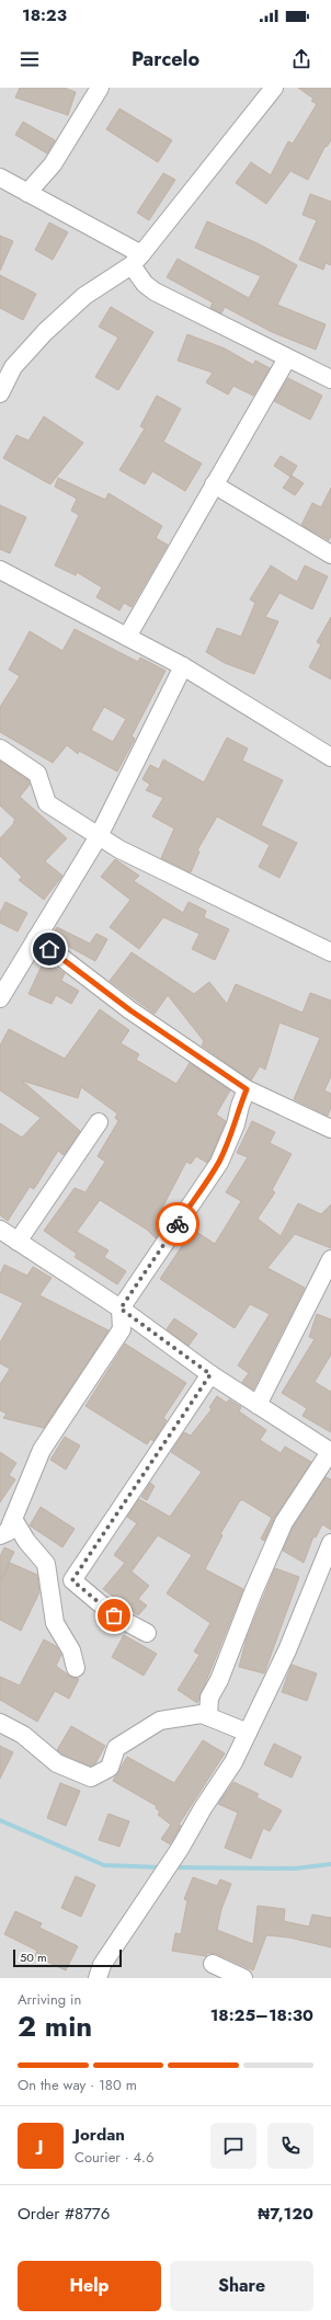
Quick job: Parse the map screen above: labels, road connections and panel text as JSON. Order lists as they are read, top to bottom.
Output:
{
  "scale_bar": "50 m",
  "page": {
    "status": "18:23",
    "header": "Parcelo",
    "scale": "50 m",
    "heading": ["2 min", "Arriving in", "18:25–18:30"],
    "panel": [
      "Jordan",
      "Courier · 4.6",
      "Order #8776",
      "₦7,120"
    ],
    "bar": "On the way · 180 m",
    "round": "J",
    "buttons": ["Help", "Share"]
  }
}
